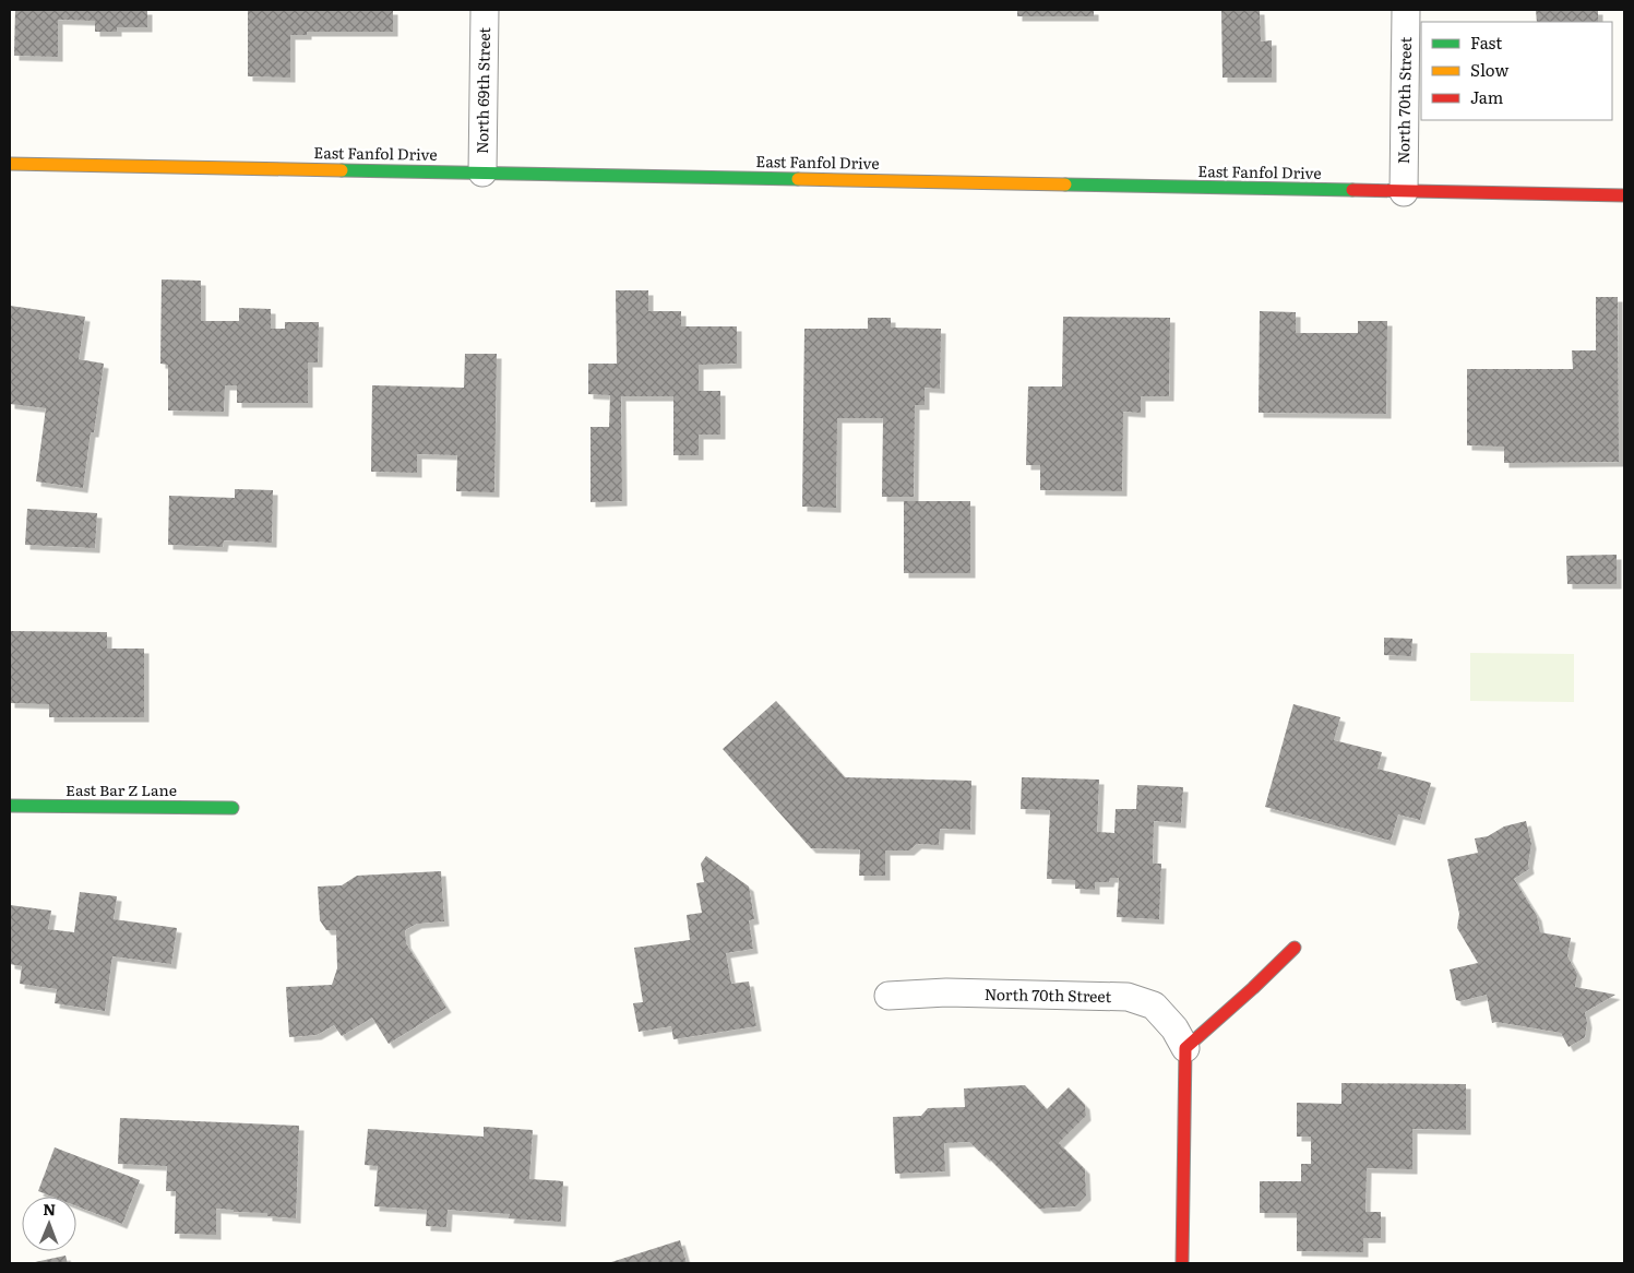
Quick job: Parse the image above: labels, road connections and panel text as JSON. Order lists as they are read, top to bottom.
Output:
{
  "streets": {
    "street": [
      "North 69th Street",
      "North 70th Street",
      "East Fanfol Drive",
      "East Bar Z Lane"
    ]
  },
  "crossings": [
    ["North 69th Street", "East Fanfol Drive"],
    ["North 70th Street", "East Fanfol Drive"]
  ],
  "legend": ["Fast", "Slow", "Jam"],
  "north": "top"
}
